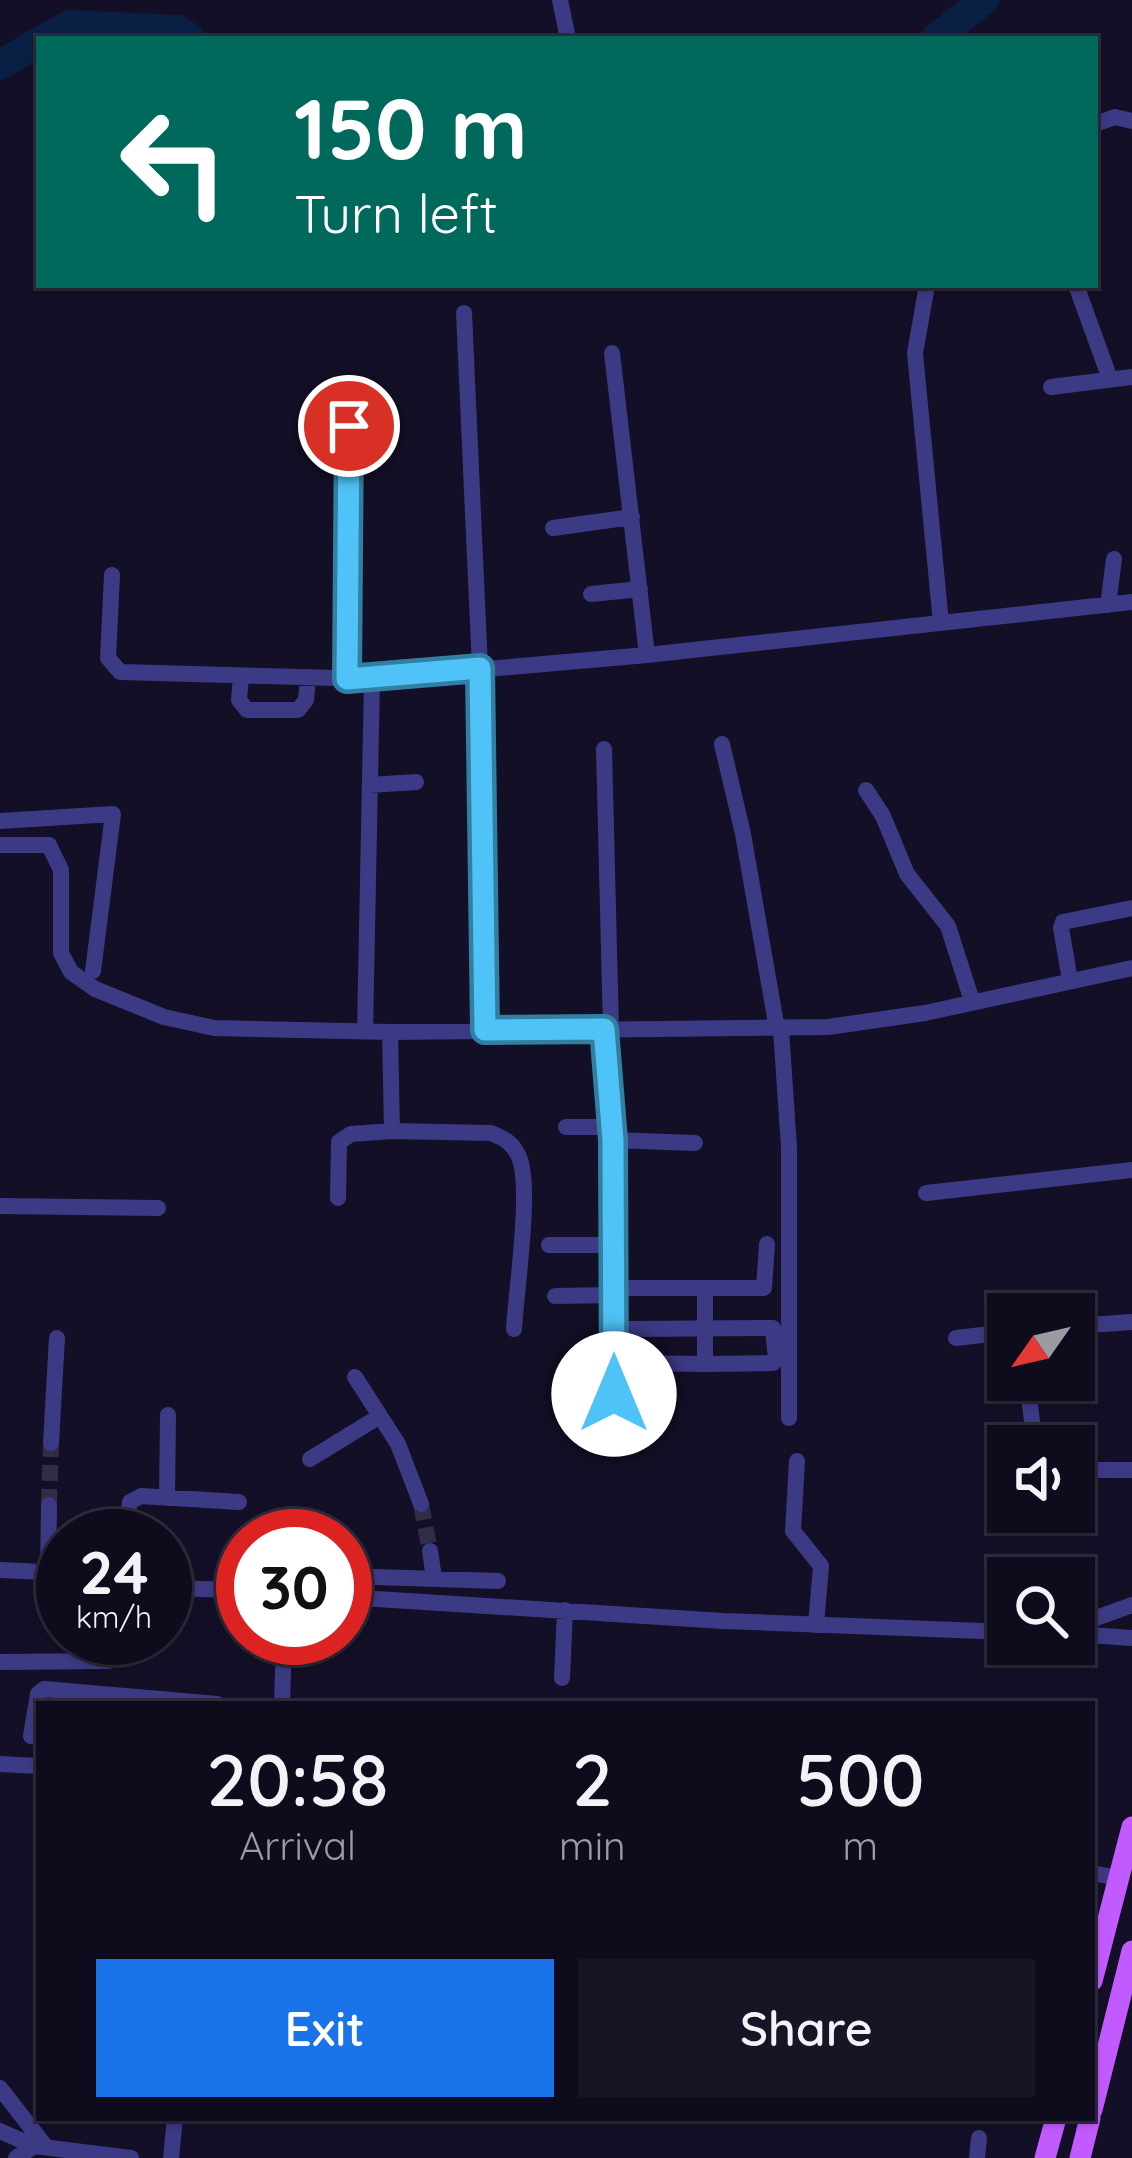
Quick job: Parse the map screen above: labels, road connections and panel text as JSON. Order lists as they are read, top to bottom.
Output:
{
  "north": "bottom left",
  "page": {
    "turn": ["150 m", "Turn left"],
    "speed": "24 km/h",
    "limit": "30",
    "eta": [
      "20:58",
      "Arrival",
      "2",
      "min",
      "500",
      "m"
    ],
    "buttons": ["Exit", "Share"]
  }
}
